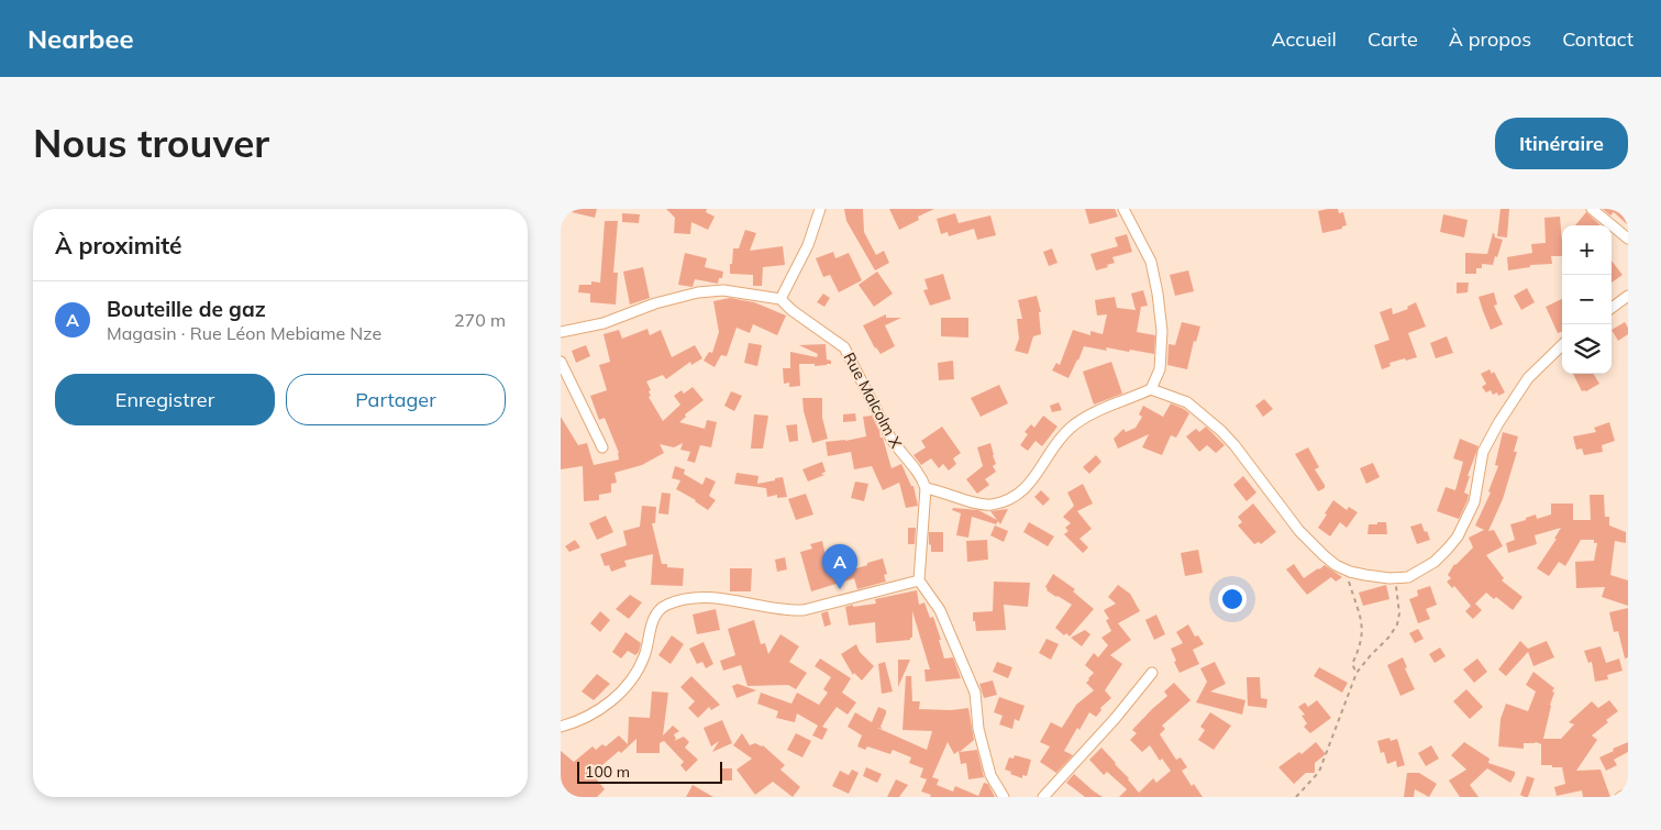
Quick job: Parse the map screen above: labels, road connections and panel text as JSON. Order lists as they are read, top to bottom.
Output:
{
  "streets": {
    "street": ["Rue Malcolm X"]
  },
  "scale_bar": "100 m",
  "page": {
    "header": "Nearbee",
    "nav": [
      "Accueil",
      "Carte",
      "À propos",
      "Contact"
    ],
    "buttons": [
      "Itinéraire",
      ["Enregistrer", "Partager"]
    ],
    "title": "Nous trouver",
    "heading": "À proximité",
    "map_buttons": ["+", "−"],
    "list": [
      {
        "mark": "A",
        "name": "Bouteille de gaz",
        "note": "Magasin · Rue Léon Mebiame Nze",
        "value": "270 m"
      }
    ],
    "pins": "A",
    "scale": "100 m"
  }
}
